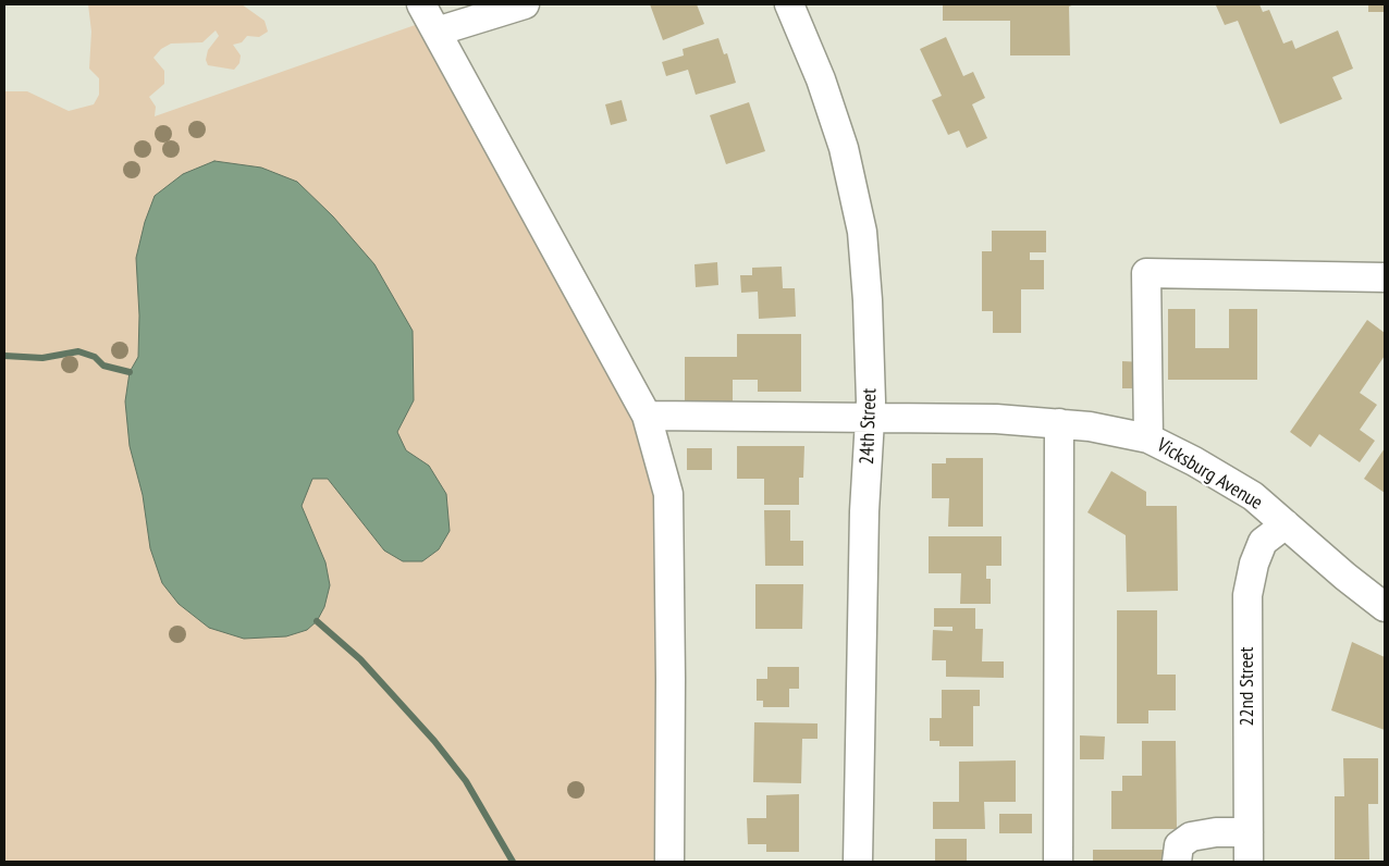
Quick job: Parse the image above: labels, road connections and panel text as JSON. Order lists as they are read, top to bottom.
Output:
{
  "streets": {
    "street": ["24th Street", "Vicksburg Avenue", "22nd Street"]
  },
  "crossings": [
    ["24th Street", "Vicksburg Avenue"],
    ["Vicksburg Avenue", "22nd Street"]
  ]
}
